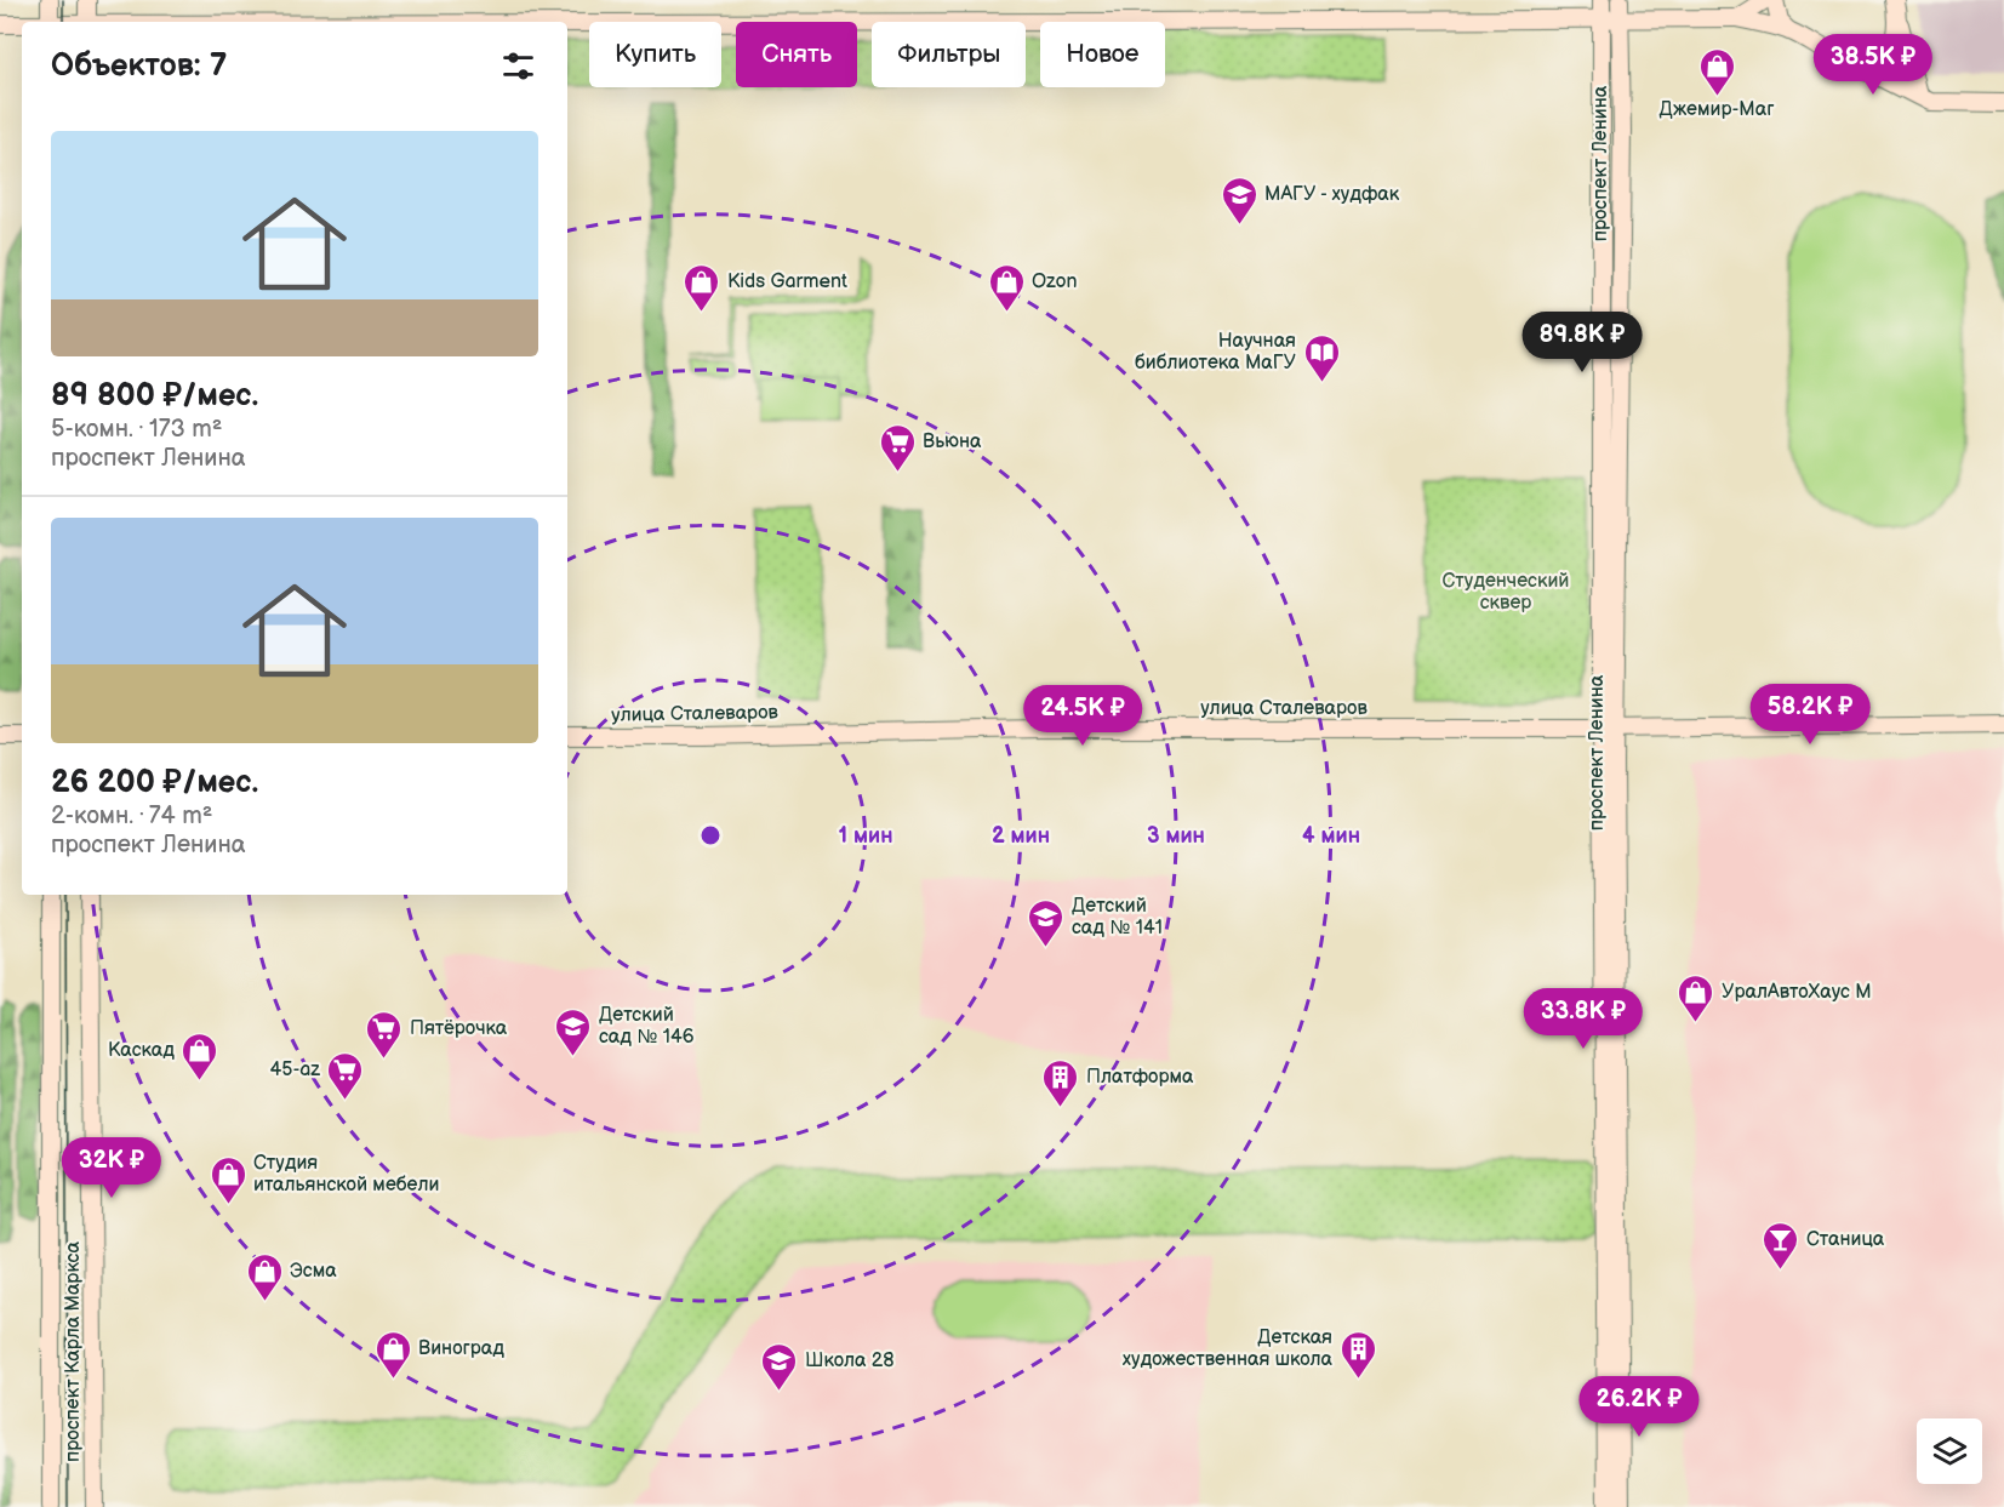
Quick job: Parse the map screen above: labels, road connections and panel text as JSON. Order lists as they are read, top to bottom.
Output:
{
  "streets": {
    "main road": ["проспект Ленина", "улица Сталеваров", "проспект Карла Маркса"]
  },
  "crossings": [
    ["проспект Ленина", "улица Сталеваров"]
  ],
  "parks": ["Студенческий сквер"],
  "places": {
    "shop": [
      "Джемир-Маг",
      "Kids Garment",
      "Ozon",
      "УралАвтоХаус М",
      "Каскад",
      "Студия итальянской мебели",
      "Эсма",
      "Виноград"
    ],
    "school or university": [
      "МАГУ - худфак",
      "Детский сад № 141",
      "Детский сад № 146",
      "Школа 28"
    ],
    "library": ["Научная библиотека МаГУ"],
    "supermarket": ["Вьюна", "Пятёрочка", "45-az"],
    "building": ["Платформа", "Детская художественная школа"],
    "bar": ["Станица"]
  },
  "page": {
    "chip": [
      "Купить",
      "Снять",
      "Фильтры",
      "Новое"
    ],
    "heading": "Объектов: 7",
    "price": [
      "38.5K ₽",
      "89.8K ₽",
      "58.2K ₽",
      "24.5K ₽",
      "33.8K ₽",
      "32K ₽",
      "26.2K ₽"
    ],
    "list": [
      {
        "name": "89 800 ₽/мес.",
        "note": "5-комн. · 173 m² · проспект Ленина"
      },
      {
        "name": "26 200 ₽/мес.",
        "note": "2-комн. · 74 m² · проспект Ленина"
      }
    ]
  },
  "rings": [
    "1 мин",
    "2 мин",
    "3 мин",
    "4 мин"
  ]
}
